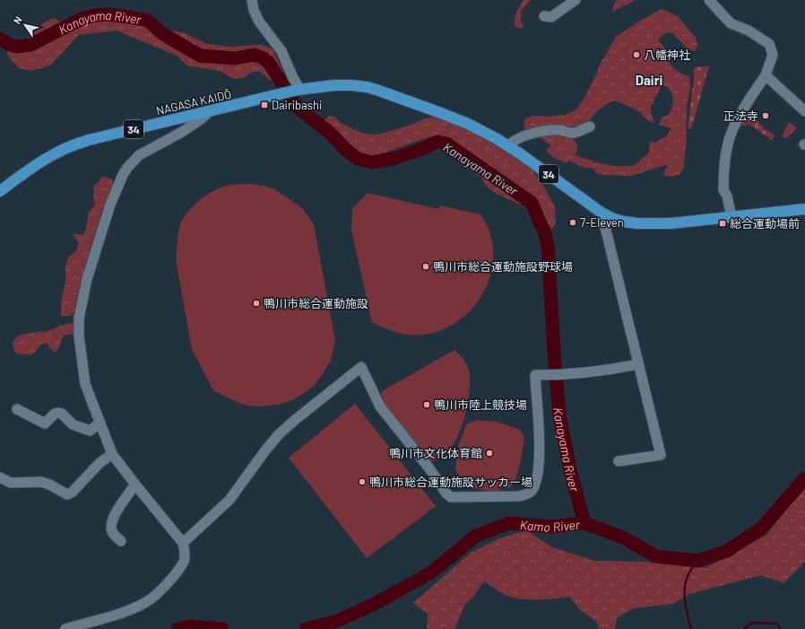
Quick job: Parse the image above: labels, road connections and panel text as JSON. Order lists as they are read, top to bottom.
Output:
{
  "streets": {
    "main road": ["NAGASA KAIDŌ", "34"]
  },
  "crossings": [
    ["NAGASA KAIDŌ", "34"]
  ],
  "districts": ["Dairi"],
  "water": ["Kanayama River", "Kamo River"],
  "places": {
    "other": [
      "八幡神社",
      "正法寺",
      "7-Eleven",
      "鴨川市総合運動施設野球場",
      "鴨川市総合運動施設",
      "鴨川市陸上競技場",
      "鴨川市文化体育館",
      "鴨川市総合運動施設サッカー場"
    ],
    "transit": ["Dairibashi", "総合運動場前"]
  },
  "north": "top left"
}
